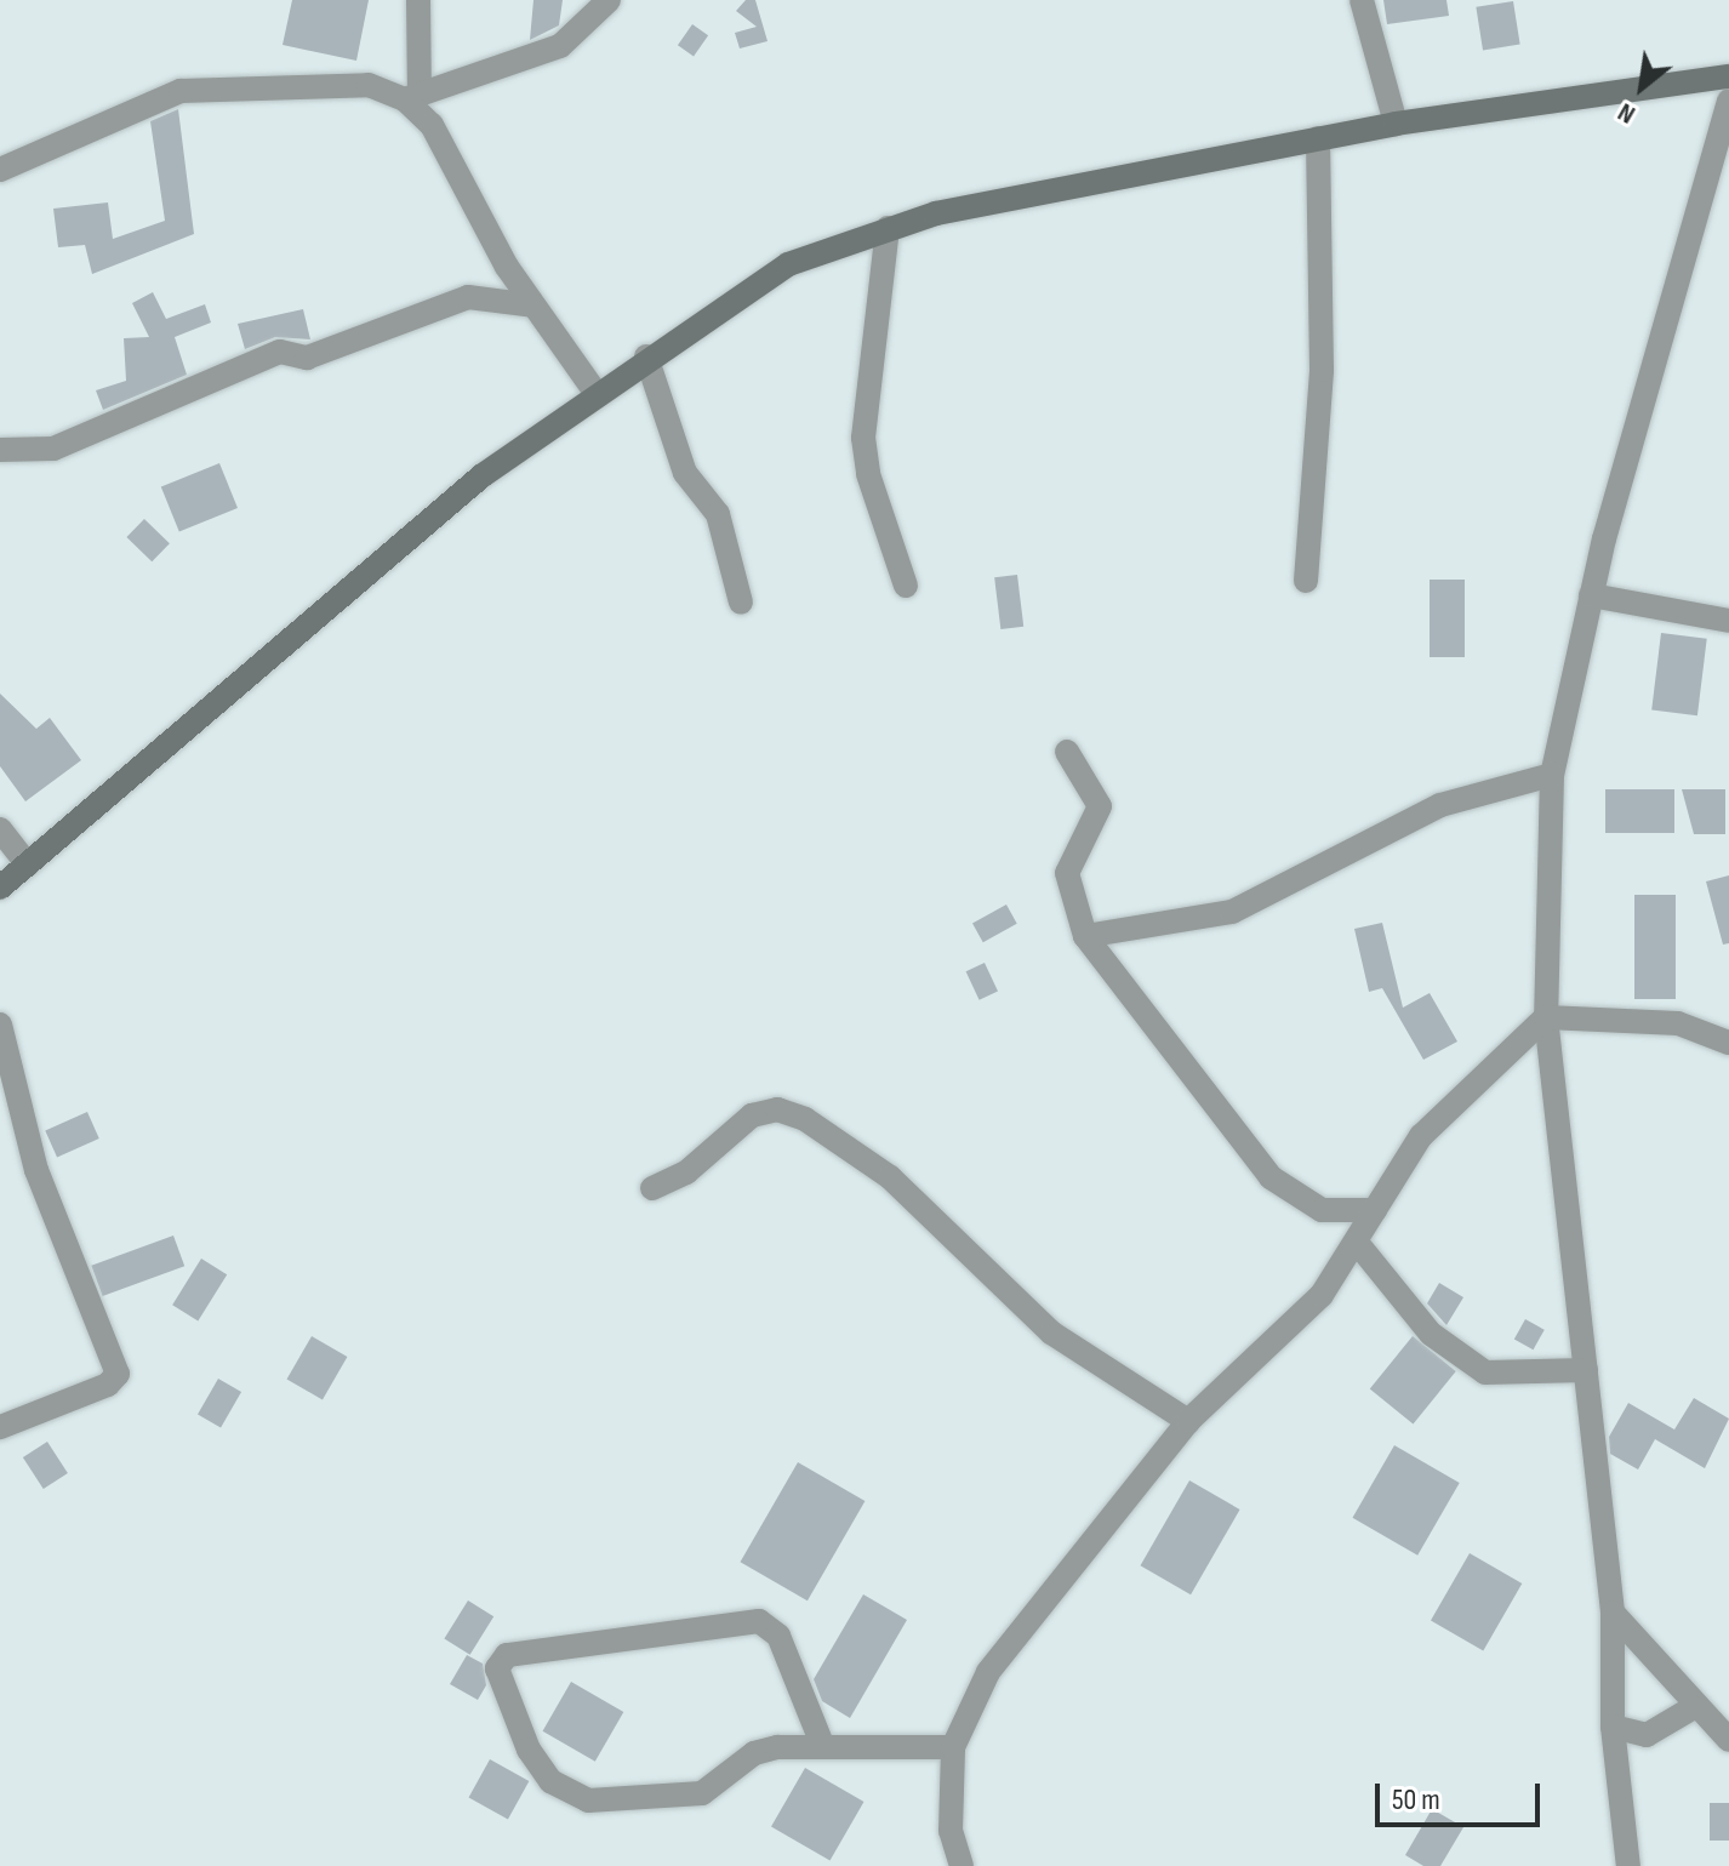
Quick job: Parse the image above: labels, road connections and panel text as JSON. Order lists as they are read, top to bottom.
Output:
{
  "scale_bar": "50 m",
  "north": "bottom left"
}
